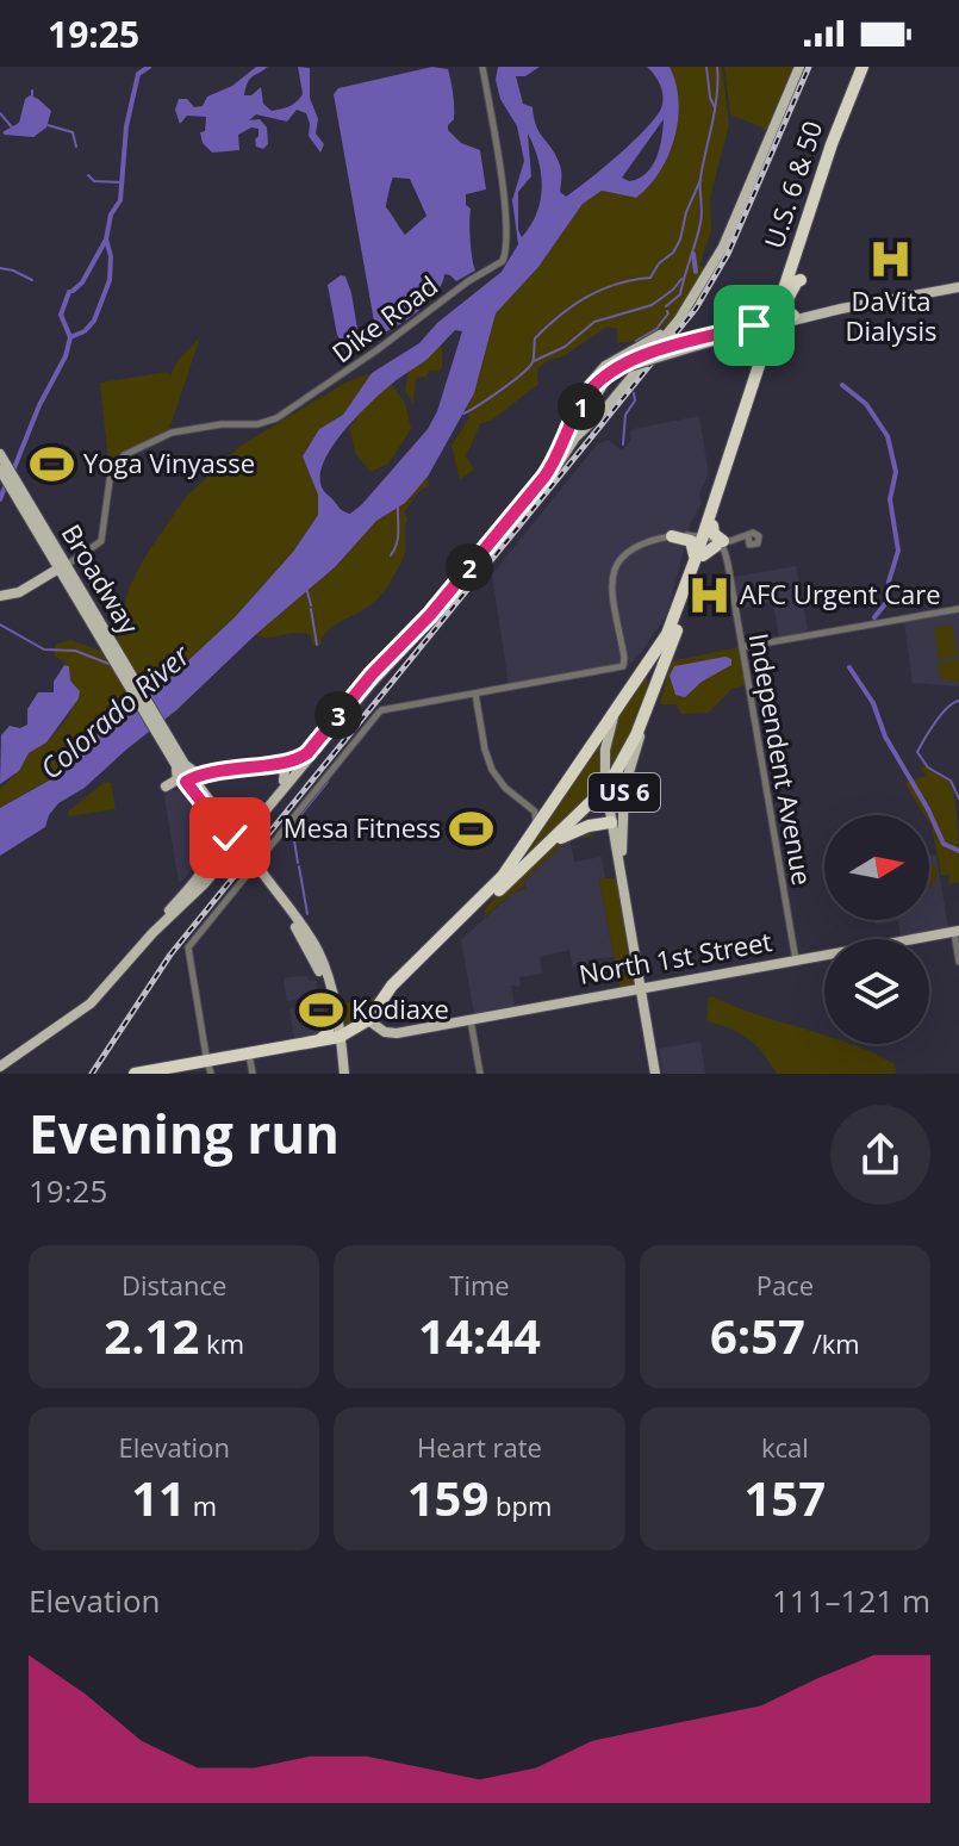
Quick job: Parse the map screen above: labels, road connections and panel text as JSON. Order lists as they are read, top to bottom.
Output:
{
  "streets": {
    "highway": ["U.S. 6 & 50"],
    "main road": ["Broadway", "US 6", "North 1st Street"],
    "street": ["Dike Road", "Independent Avenue"]
  },
  "crossings": [
    ["U.S. 6 & 50", "Independent Avenue"],
    ["Dike Road", "Broadway"],
    ["Independent Avenue", "North 1st Street"],
    ["US 6", "North 1st Street"]
  ],
  "water": ["Colorado River"],
  "places": {
    "hospital": ["DaVita Dialysis", "AFC Urgent Care"],
    "sports": ["Yoga Vinyasse", "Mesa Fitness", "Kodiaxe"]
  },
  "north": "right",
  "page": {
    "status": "19:25",
    "pins": ["1", "2", "3"],
    "heading": ["Evening run", "19:25"],
    "stats": [
      ["Distance", "2.12 km"],
      ["Time", "14:44"],
      ["Pace", "6:57 /km"],
      ["Elevation", "11 m"],
      ["Heart rate", "159 bpm"],
      ["kcal", "157"]
    ],
    "chart": ["Elevation", "111–121 m"]
  }
}
